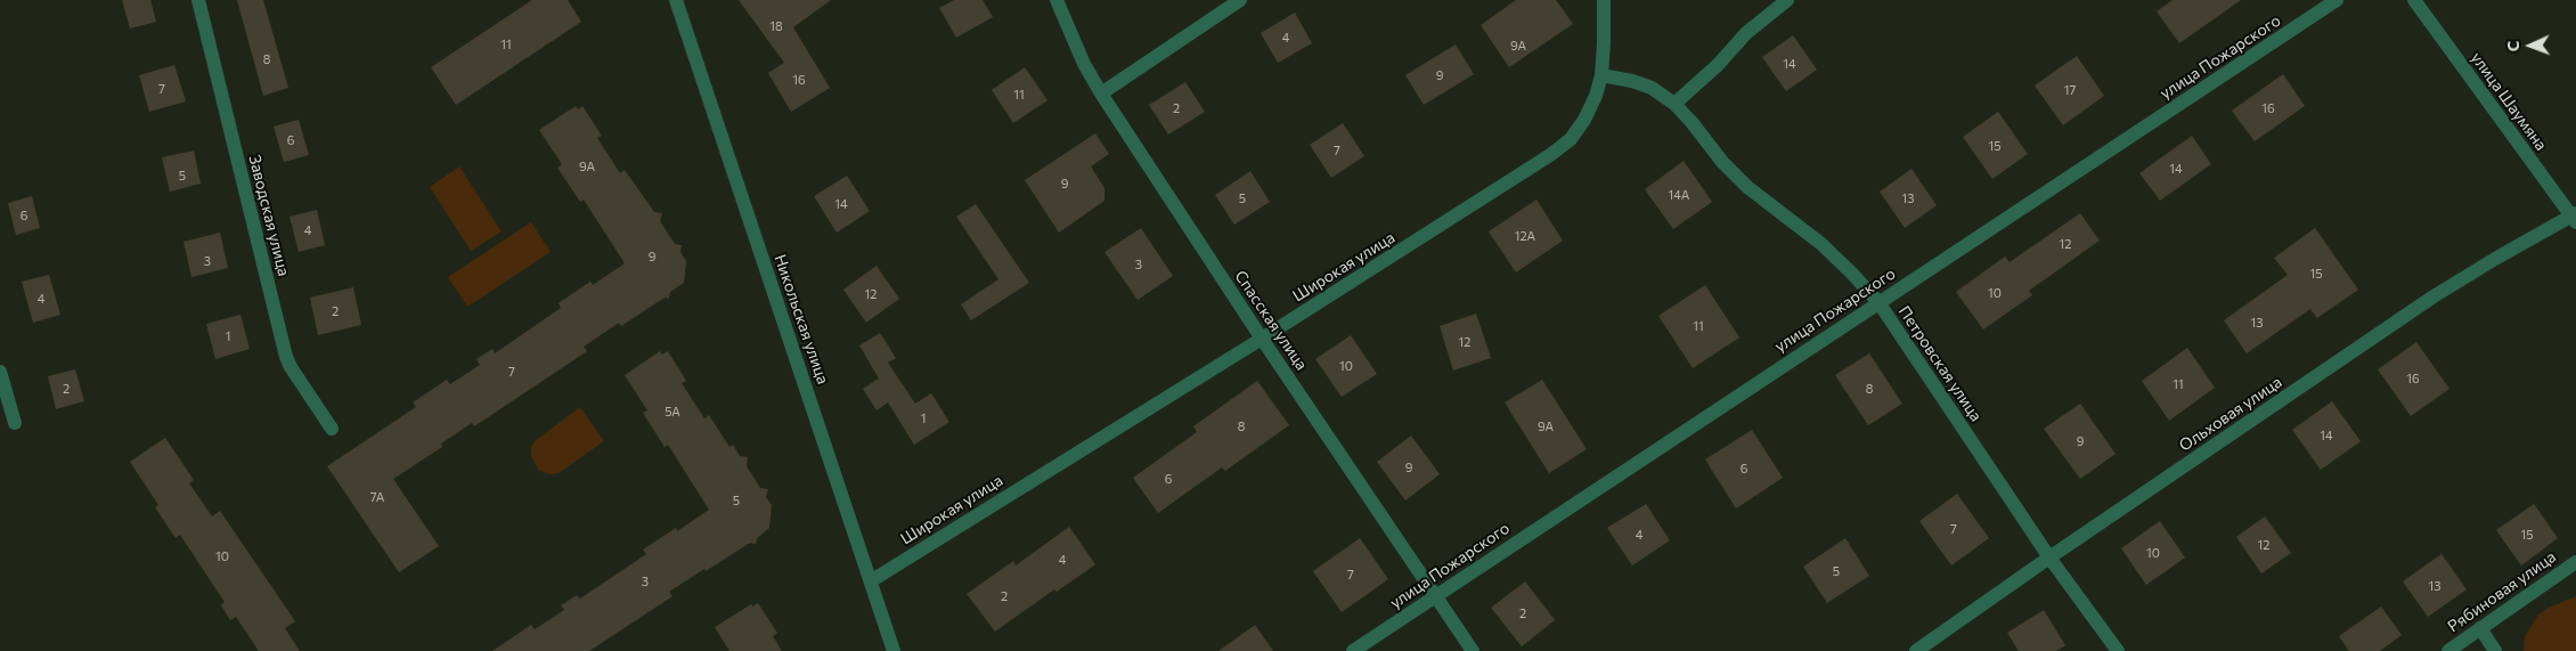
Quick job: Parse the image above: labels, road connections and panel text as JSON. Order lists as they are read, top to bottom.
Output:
{
  "streets": {
    "street": [
      "улица Пожарского",
      "улица Шаумяна",
      "Заводская улица",
      "Широкая улица",
      "Никольская улица",
      "Спасская улица",
      "Петровская улица",
      "Ольховая улица",
      "Рябиновая улица"
    ]
  },
  "crossings": [
    ["улица Пожарского", "Спасская улица"],
    ["улица Пожарского", "Петровская улица"],
    ["улица Шаумяна", "Ольховая улица"],
    ["Широкая улица", "Никольская улица"],
    ["Широкая улица", "Спасская улица"],
    ["Петровская улица", "Ольховая улица"]
  ],
  "house_numbers": [
    "18",
    "4",
    "11",
    "9А",
    "8",
    "14",
    "9",
    "16",
    "7",
    "17",
    "11",
    "2",
    "16",
    "6",
    "15",
    "7",
    "9А",
    "14",
    "5",
    "9",
    "14А",
    "5",
    "13",
    "14",
    "6",
    "4",
    "12А",
    "12",
    "9",
    "3",
    "3",
    "15",
    "10",
    "12",
    "4",
    "2",
    "13",
    "11",
    "1",
    "12",
    "10",
    "7",
    "16",
    "11",
    "2",
    "8",
    "5А",
    "1",
    "8",
    "9А",
    "14",
    "9",
    "9",
    "6",
    "6",
    "7А",
    "5",
    "7",
    "4",
    "15",
    "12",
    "10",
    "10",
    "4",
    "5",
    "7",
    "3",
    "13",
    "2",
    "2"
  ],
  "north": "left"
}
